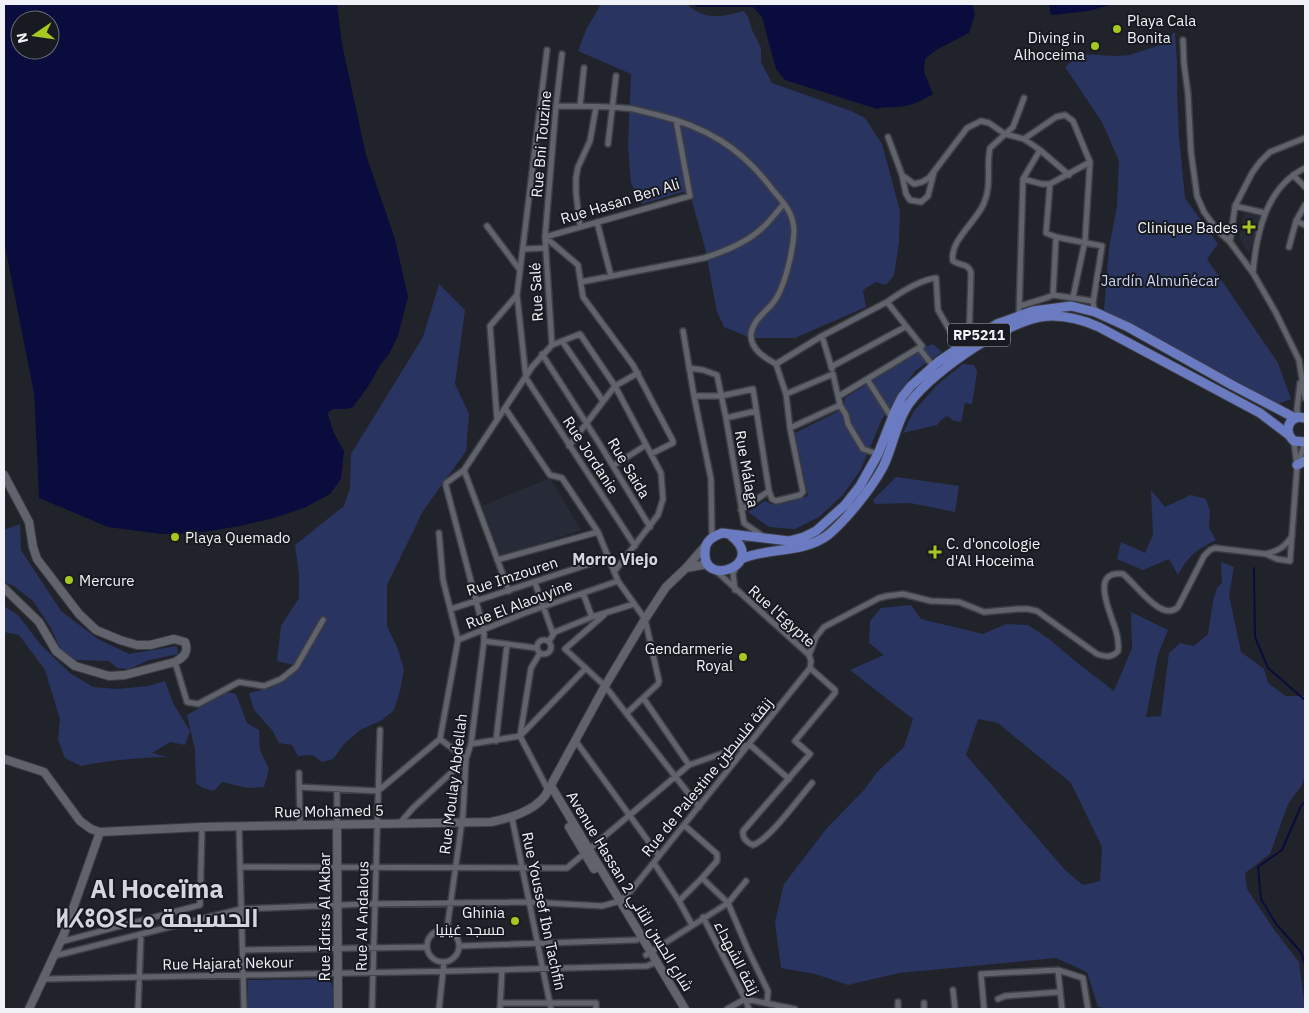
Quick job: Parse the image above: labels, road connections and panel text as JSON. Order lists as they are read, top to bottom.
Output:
{
  "streets": {
    "main road": ["RP5211"],
    "street": [
      "Rue Bni Touzine",
      "Rue Hasan Ben Ali",
      "Rue Salé",
      "Rue Jordanie",
      "Rue Saida",
      "Rue Málaga",
      "Rue Imzouren",
      "Rue El Alaouyine",
      "Rue l'Egypte",
      "Rue de Palestine زنقة فلسطين",
      "Rue Moulay Abdellah",
      "Rue Mohamed 5",
      "Avenue Hassan 2 شارع الحسن الثاني",
      "Rue Youssef Ibn Tachfin",
      "Rue Al Andalous",
      "Rue Idriss Al Akbar",
      "زنقة الشهداء",
      "Rue Hajarat Nekour"
    ]
  },
  "crossings": [
    ["Rue Bni Touzine", "Rue Hasan Ben Ali"],
    ["Rue Bni Touzine", "Rue Salé"],
    ["Rue Hasan Ben Ali", "Rue Salé"],
    ["RP5211", "Rue Málaga"],
    ["RP5211", "Rue l'Egypte"],
    ["RP5211", "Rue Mohamed 5"],
    ["Rue Imzouren", "Rue Moulay Abdellah"],
    ["Rue El Alaouyine", "Rue Moulay Abdellah"],
    ["Rue l'Egypte", "Rue de Palestine زنقة فلسطين"],
    ["Rue l'Egypte", "Rue Mohamed 5"],
    ["Rue de Palestine زنقة فلسطين", "Avenue Hassan 2 شارع الحسن الثاني"],
    ["Rue Moulay Abdellah", "Rue Mohamed 5"],
    ["Rue Mohamed 5", "Avenue Hassan 2 شارع الحسن الثاني"],
    ["Rue Mohamed 5", "Rue Youssef Ibn Tachfin"],
    ["Rue Mohamed 5", "Rue Al Andalous"],
    ["Rue Mohamed 5", "Rue Idriss Al Akbar"],
    ["Avenue Hassan 2 شارع الحسن الثاني", "Rue Hajarat Nekour"],
    ["Rue Youssef Ibn Tachfin", "Rue Hajarat Nekour"],
    ["Rue Al Andalous", "Rue Hajarat Nekour"],
    ["Rue Idriss Al Akbar", "Rue Hajarat Nekour"]
  ],
  "districts": ["Morro Viejo", "Al Hoceïma ⵍⵃⵓⵙⵉⵎⴰ الحسيمة"],
  "parks": ["Jardín Almuñécar"],
  "places": {
    "other": [
      "Playa Cala Bonita",
      "Diving in Alhoceima",
      "Playa Quemado",
      "Mercure",
      "Gendarmerie Royal",
      "Ghinia مسجد غينيا"
    ],
    "health": ["Clinique Bades", "C. d'oncologie d'Al Hoceima"]
  },
  "north": "left"
}
